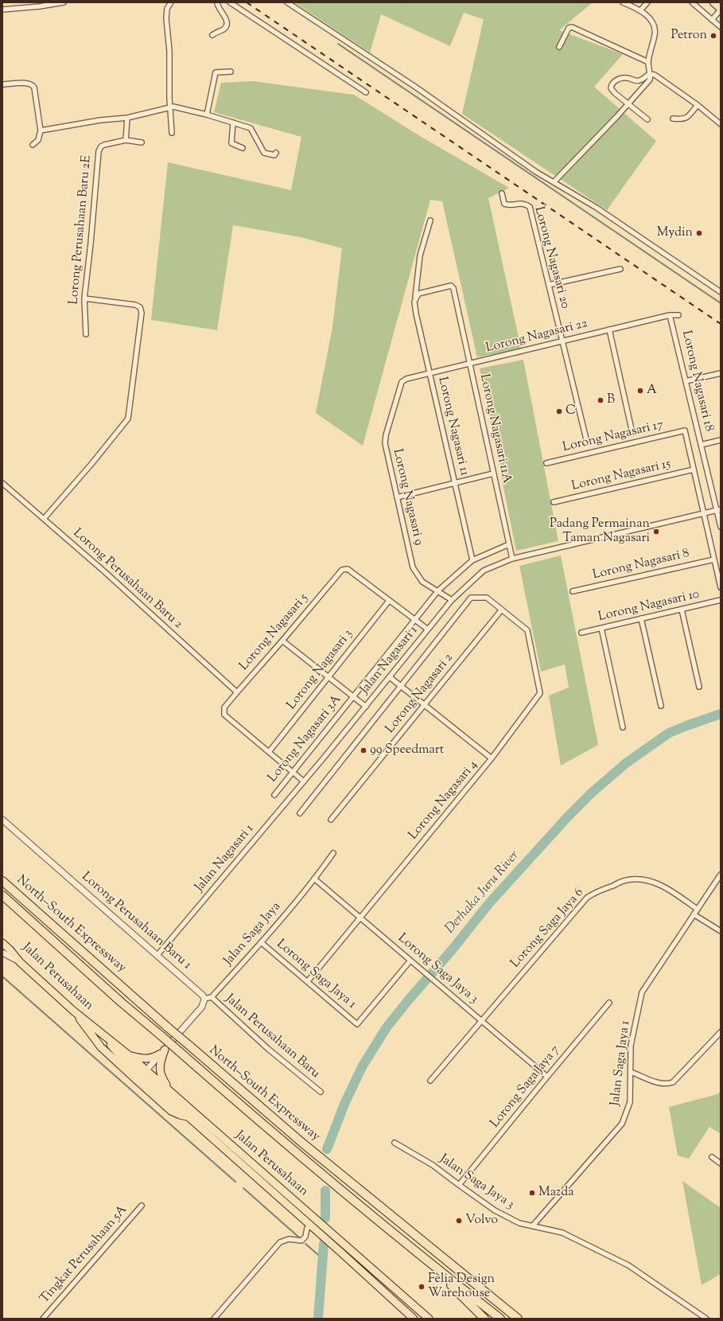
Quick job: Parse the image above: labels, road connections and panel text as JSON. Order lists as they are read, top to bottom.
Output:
{
  "streets": {
    "highway": ["North–South Expressway"],
    "main road": ["Jalan Perusahaan"],
    "street": [
      "Lorong Perusahaan Baru 2E",
      "Lorong Nagasari 20",
      "Lorong Nagasari 22",
      "Lorong Nagasari 18",
      "Lorong Nagasari 11",
      "Lorong Nagasari 11A",
      "Lorong Nagasari 17",
      "Lorong Nagasari 15",
      "Lorong Nagasari 9",
      "Lorong Nagasari 8",
      "Lorong Perusahaan Baru 2",
      "Lorong Nagasari 10",
      "Lorong Nagasari 5",
      "Jalan Nagasari 1",
      "Lorong Nagasari 3",
      "Lorong Nagasari 2",
      "Lorong Nagasari 3A",
      "Lorong Nagasari 4",
      "Lorong Perusahaan Baru 1",
      "Lorong Saga Jaya 6",
      "Jalan Saga Jaya",
      "Lorong Saga Jaya 3",
      "Lorong Saga Jaya 1",
      "Jalan Perusahaan Baru",
      "Jalan Saga Jaya 1",
      "Lorong Saga Jaya 7",
      "Jalan Saga Jaya 3",
      "Tingkat Perusahaan 5A"
    ]
  },
  "crossings": [
    ["Lorong Nagasari 20", "Lorong Nagasari 22"],
    ["Lorong Nagasari 22", "Lorong Nagasari 18"],
    ["Lorong Nagasari 22", "Lorong Nagasari 11"],
    ["Lorong Nagasari 22", "Lorong Nagasari 11A"],
    ["Lorong Nagasari 22", "Lorong Nagasari 9"],
    ["Lorong Nagasari 18", "Jalan Nagasari 1"],
    ["Lorong Nagasari 11", "Lorong Nagasari 11A"],
    ["Lorong Nagasari 11", "Jalan Nagasari 1"],
    ["Lorong Nagasari 11A", "Jalan Nagasari 1"],
    ["Lorong Nagasari 17", "Lorong Nagasari 15"],
    ["Lorong Nagasari 9", "Jalan Nagasari 1"],
    ["Lorong Perusahaan Baru 2", "Lorong Nagasari 5"],
    ["Lorong Nagasari 5", "Lorong Nagasari 3"],
    ["Jalan Nagasari 1", "Lorong Nagasari 3A"],
    ["Jalan Nagasari 1", "Lorong Perusahaan Baru 1"],
    ["Lorong Nagasari 2", "Lorong Nagasari 4"],
    ["Lorong Nagasari 4", "Lorong Saga Jaya 3"],
    ["Lorong Nagasari 4", "Lorong Saga Jaya 1"],
    ["Lorong Saga Jaya 6", "Lorong Saga Jaya 3"],
    ["Lorong Saga Jaya 6", "Jalan Saga Jaya 1"],
    ["Jalan Saga Jaya", "Lorong Saga Jaya 3"],
    ["Jalan Saga Jaya", "Lorong Saga Jaya 1"],
    ["Jalan Saga Jaya", "Jalan Perusahaan Baru"],
    ["Lorong Saga Jaya 3", "Lorong Saga Jaya 1"],
    ["Lorong Saga Jaya 3", "Lorong Saga Jaya 7"],
    ["Jalan Saga Jaya 1", "Jalan Saga Jaya 3"],
    ["Lorong Saga Jaya 7", "Jalan Saga Jaya 3"]
  ],
  "water": ["Derhaka Juru River"],
  "places": [
    "Petron",
    "Mydin",
    "A",
    "B",
    "C",
    "Padang Permainan Taman Nagasari",
    "99 Speedmart",
    "Mazda",
    "Volvo",
    "Felia Design Warehouse"
  ]
}
